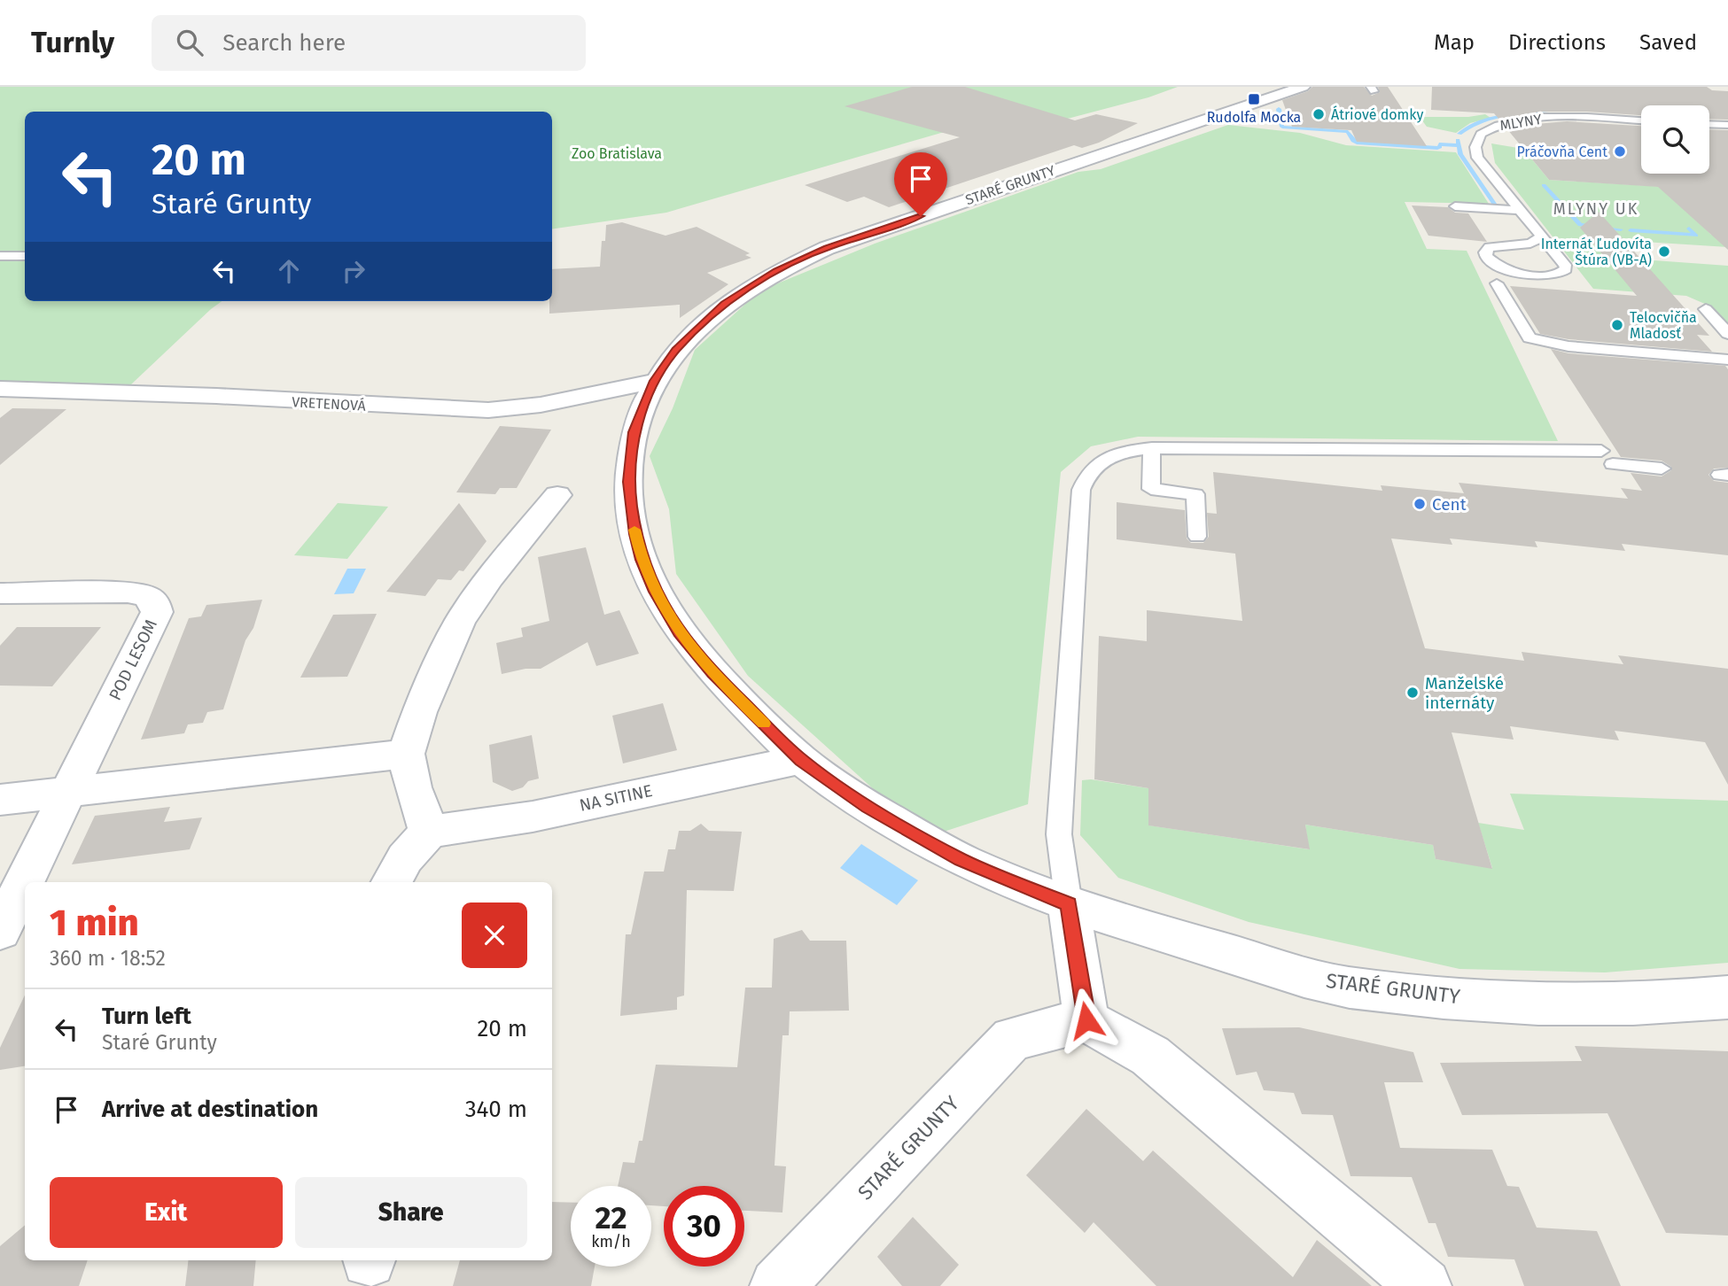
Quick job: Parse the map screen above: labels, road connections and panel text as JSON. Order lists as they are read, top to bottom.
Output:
{
  "streets": {
    "street": [
      "STARÉ GRUNTY",
      "VRETENOVÁ",
      "POD LESOM",
      "NA SITINE"
    ],
    "lane": ["MLYNY"]
  },
  "crossings": [
    ["STARÉ GRUNTY", "VRETENOVÁ"],
    ["STARÉ GRUNTY", "NA SITINE"]
  ],
  "districts": ["MLYNY UK"],
  "parks": ["Zoo Bratislava"],
  "places": {
    "transit": ["Rudolfa Mocka"],
    "other": [
      "Átriové domky",
      "Práčovňa Cent",
      "Internát Ľudovíta Štúra (VB-A)",
      "Telocvičňa Mladosť",
      "Cent",
      "Manželské internáty"
    ]
  },
  "page": {
    "header": "Turnly",
    "search": "Search here",
    "nav": ["Map", "Directions", "Saved"],
    "turn": ["20 m", "Staré Grunty"],
    "heading": ["1 min", "360 m · 18:52"],
    "list": [
      {
        "name": "Turn left",
        "note": "Staré Grunty",
        "value": "20 m"
      },
      {
        "name": "Arrive at destination",
        "value": "340 m"
      }
    ],
    "buttons": ["Exit", "Share"],
    "speed": "22 km/h",
    "limit": "30"
  }
}
